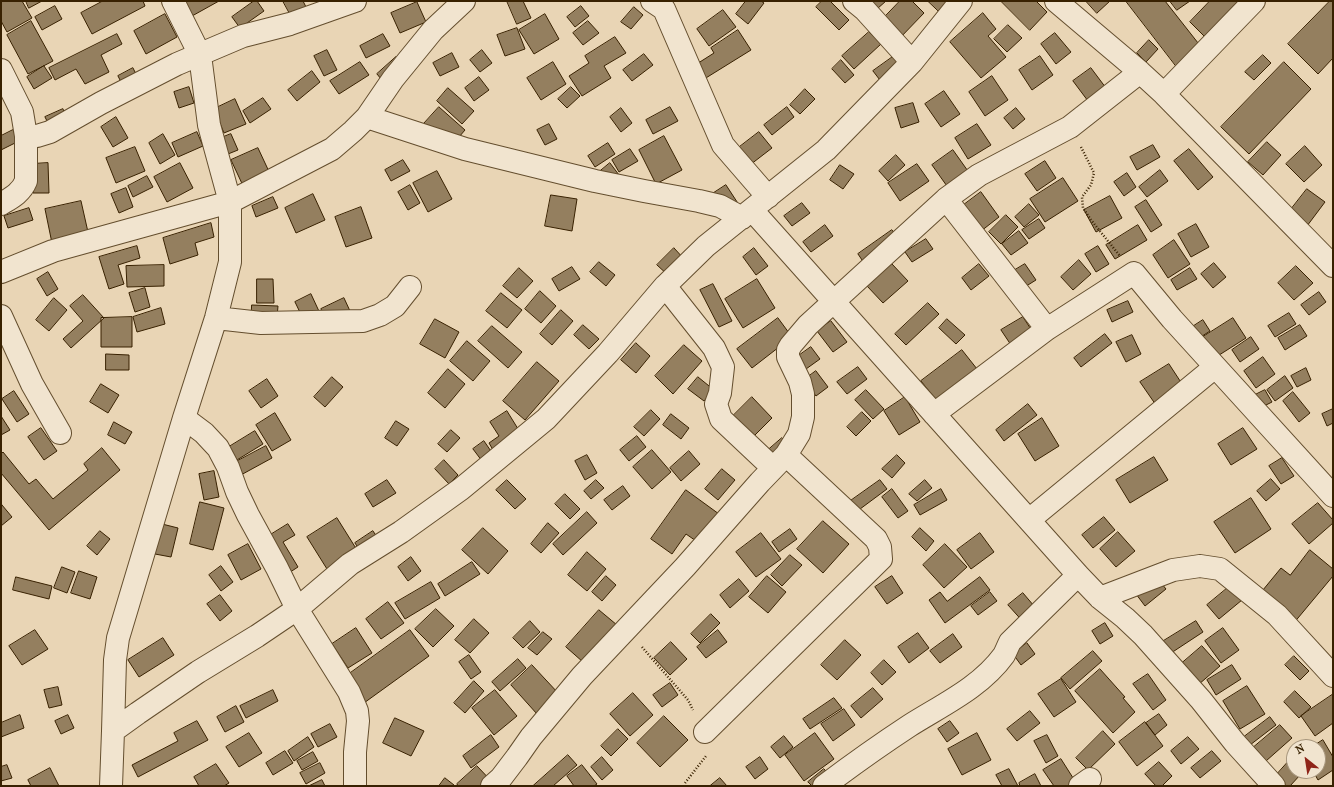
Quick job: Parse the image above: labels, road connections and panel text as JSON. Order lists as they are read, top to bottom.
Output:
{
  "north": "top left"
}
